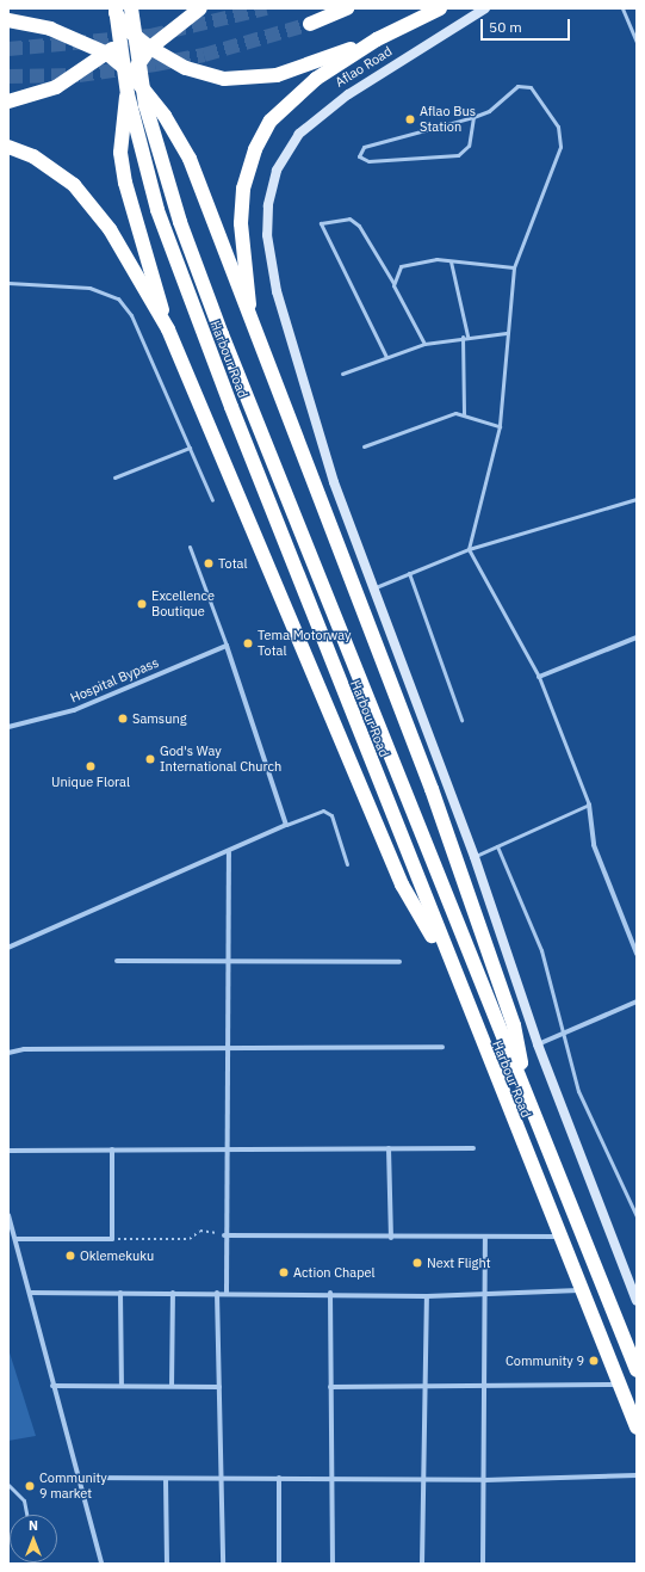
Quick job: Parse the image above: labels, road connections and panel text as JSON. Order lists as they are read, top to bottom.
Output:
{
  "streets": {
    "highway": ["Harbour Road"],
    "street": ["Aflao Road", "Hospital Bypass"]
  },
  "places": [
    "Aflao Bus Station",
    "Total",
    "Excellence Boutique",
    "Tema Motorway Total",
    "Samsung",
    "God's Way International Church",
    "Unique Floral",
    "Oklemekuku",
    "Next Flight",
    "Action Chapel",
    "Community 9",
    "Community 9 market"
  ],
  "scale_bar": "50 m",
  "north": "top"
}
